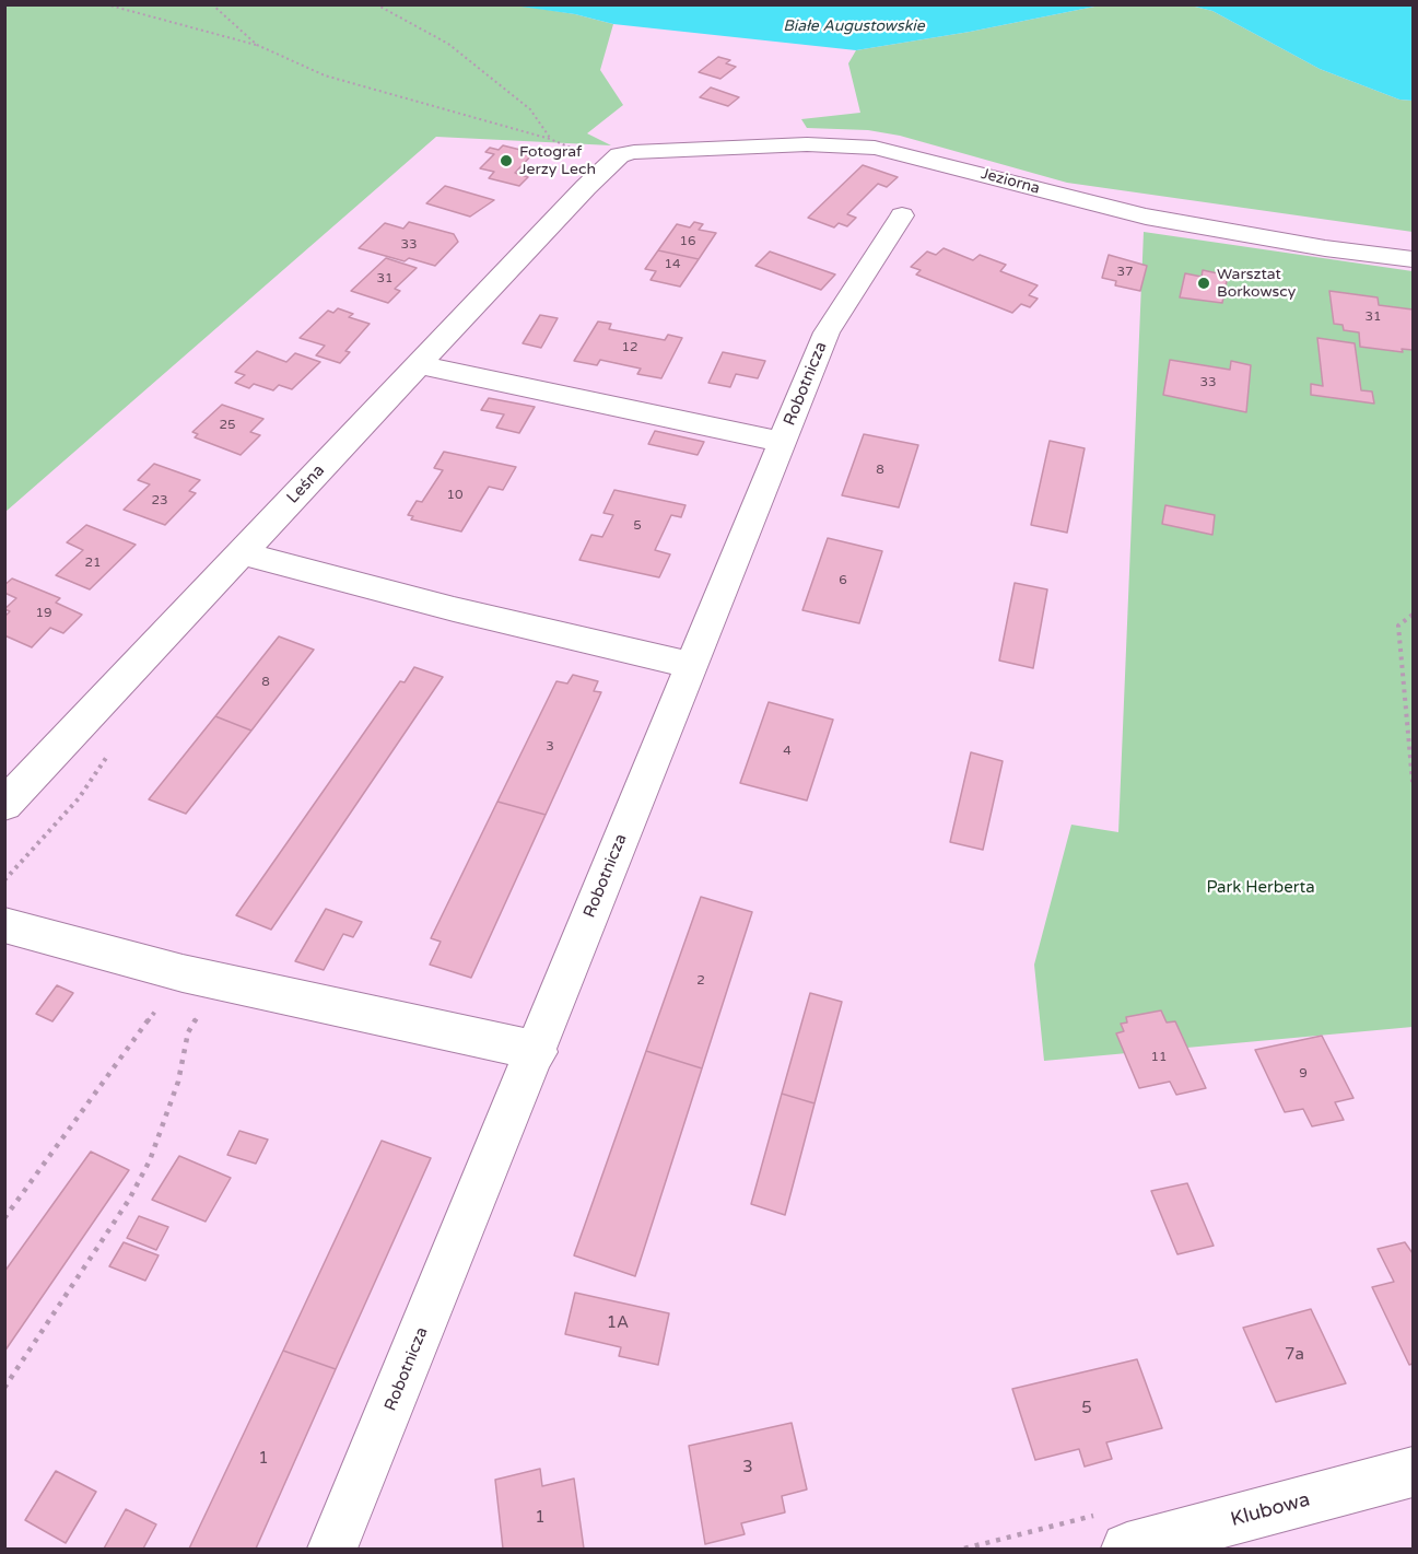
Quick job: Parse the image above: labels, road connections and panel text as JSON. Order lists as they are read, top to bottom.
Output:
{
  "streets": {
    "street": [
      "Jeziorna",
      "Robotnicza",
      "Leśna",
      "Klubowa"
    ]
  },
  "crossings": [
    ["Jeziorna", "Leśna"]
  ],
  "water": ["Białe Augustowskie"],
  "parks": ["Park Herberta"],
  "places": ["Fotograf Jerzy Lech", "Warsztat Borkowscy"],
  "house_numbers": [
    "16",
    "33",
    "14",
    "37",
    "31",
    "31",
    "12",
    "33",
    "25",
    "8",
    "10",
    "23",
    "5",
    "21",
    "6",
    "19",
    "8",
    "3",
    "4",
    "2",
    "11",
    "9",
    "1A",
    "7a",
    "5",
    "1",
    "3",
    "1"
  ]
}
